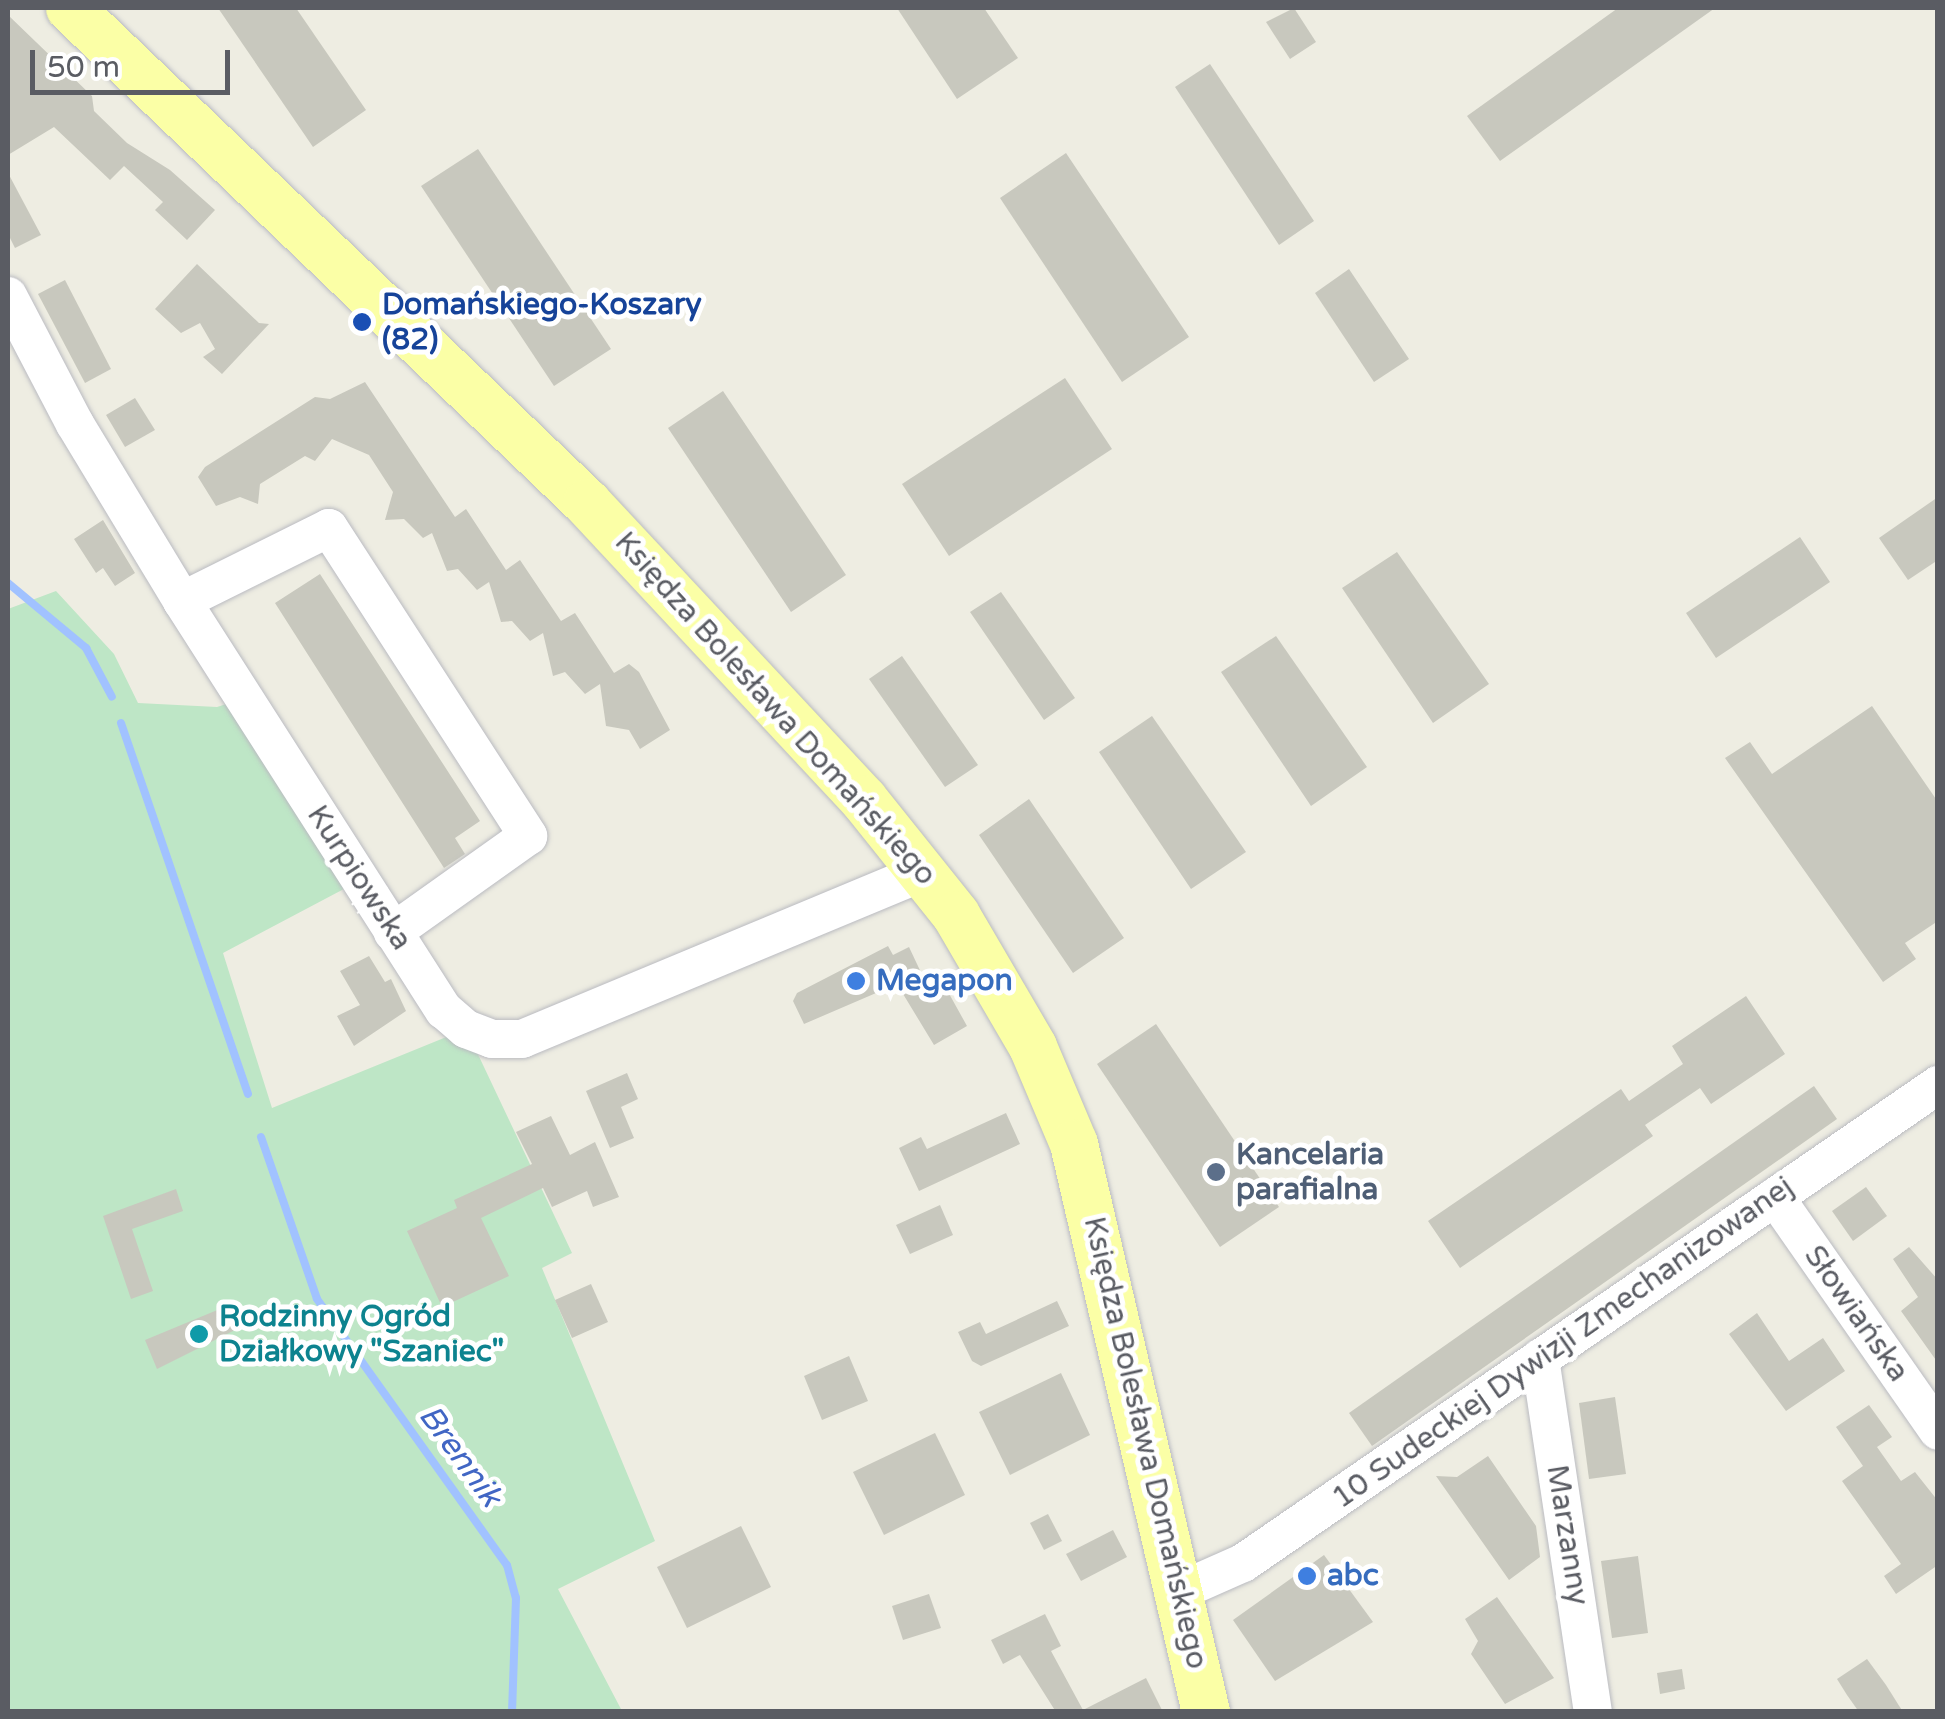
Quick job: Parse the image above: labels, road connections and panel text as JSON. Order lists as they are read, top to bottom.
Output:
{
  "streets": {
    "main road": ["Księdza Bolesława Domańskiego"],
    "street": [
      "Kurpiowska",
      "Słowiańska",
      "10 Sudeckiej Dywizji Zmechanizowanej",
      "Marzanny"
    ]
  },
  "crossings": [
    ["Księdza Bolesława Domańskiego", "Kurpiowska"],
    ["Księdza Bolesława Domańskiego", "10 Sudeckiej Dywizji Zmechanizowanej"],
    ["Słowiańska", "10 Sudeckiej Dywizji Zmechanizowanej"],
    ["10 Sudeckiej Dywizji Zmechanizowanej", "Marzanny"]
  ],
  "water": ["Brennik"],
  "places": [
    "Domańskiego-Koszary (82)",
    "Megapon",
    "Kancelaria parafialna",
    "Rodzinny Ogród Działkowy \"Szaniec\"",
    "abc"
  ],
  "scale_bar": "50 m"
}
